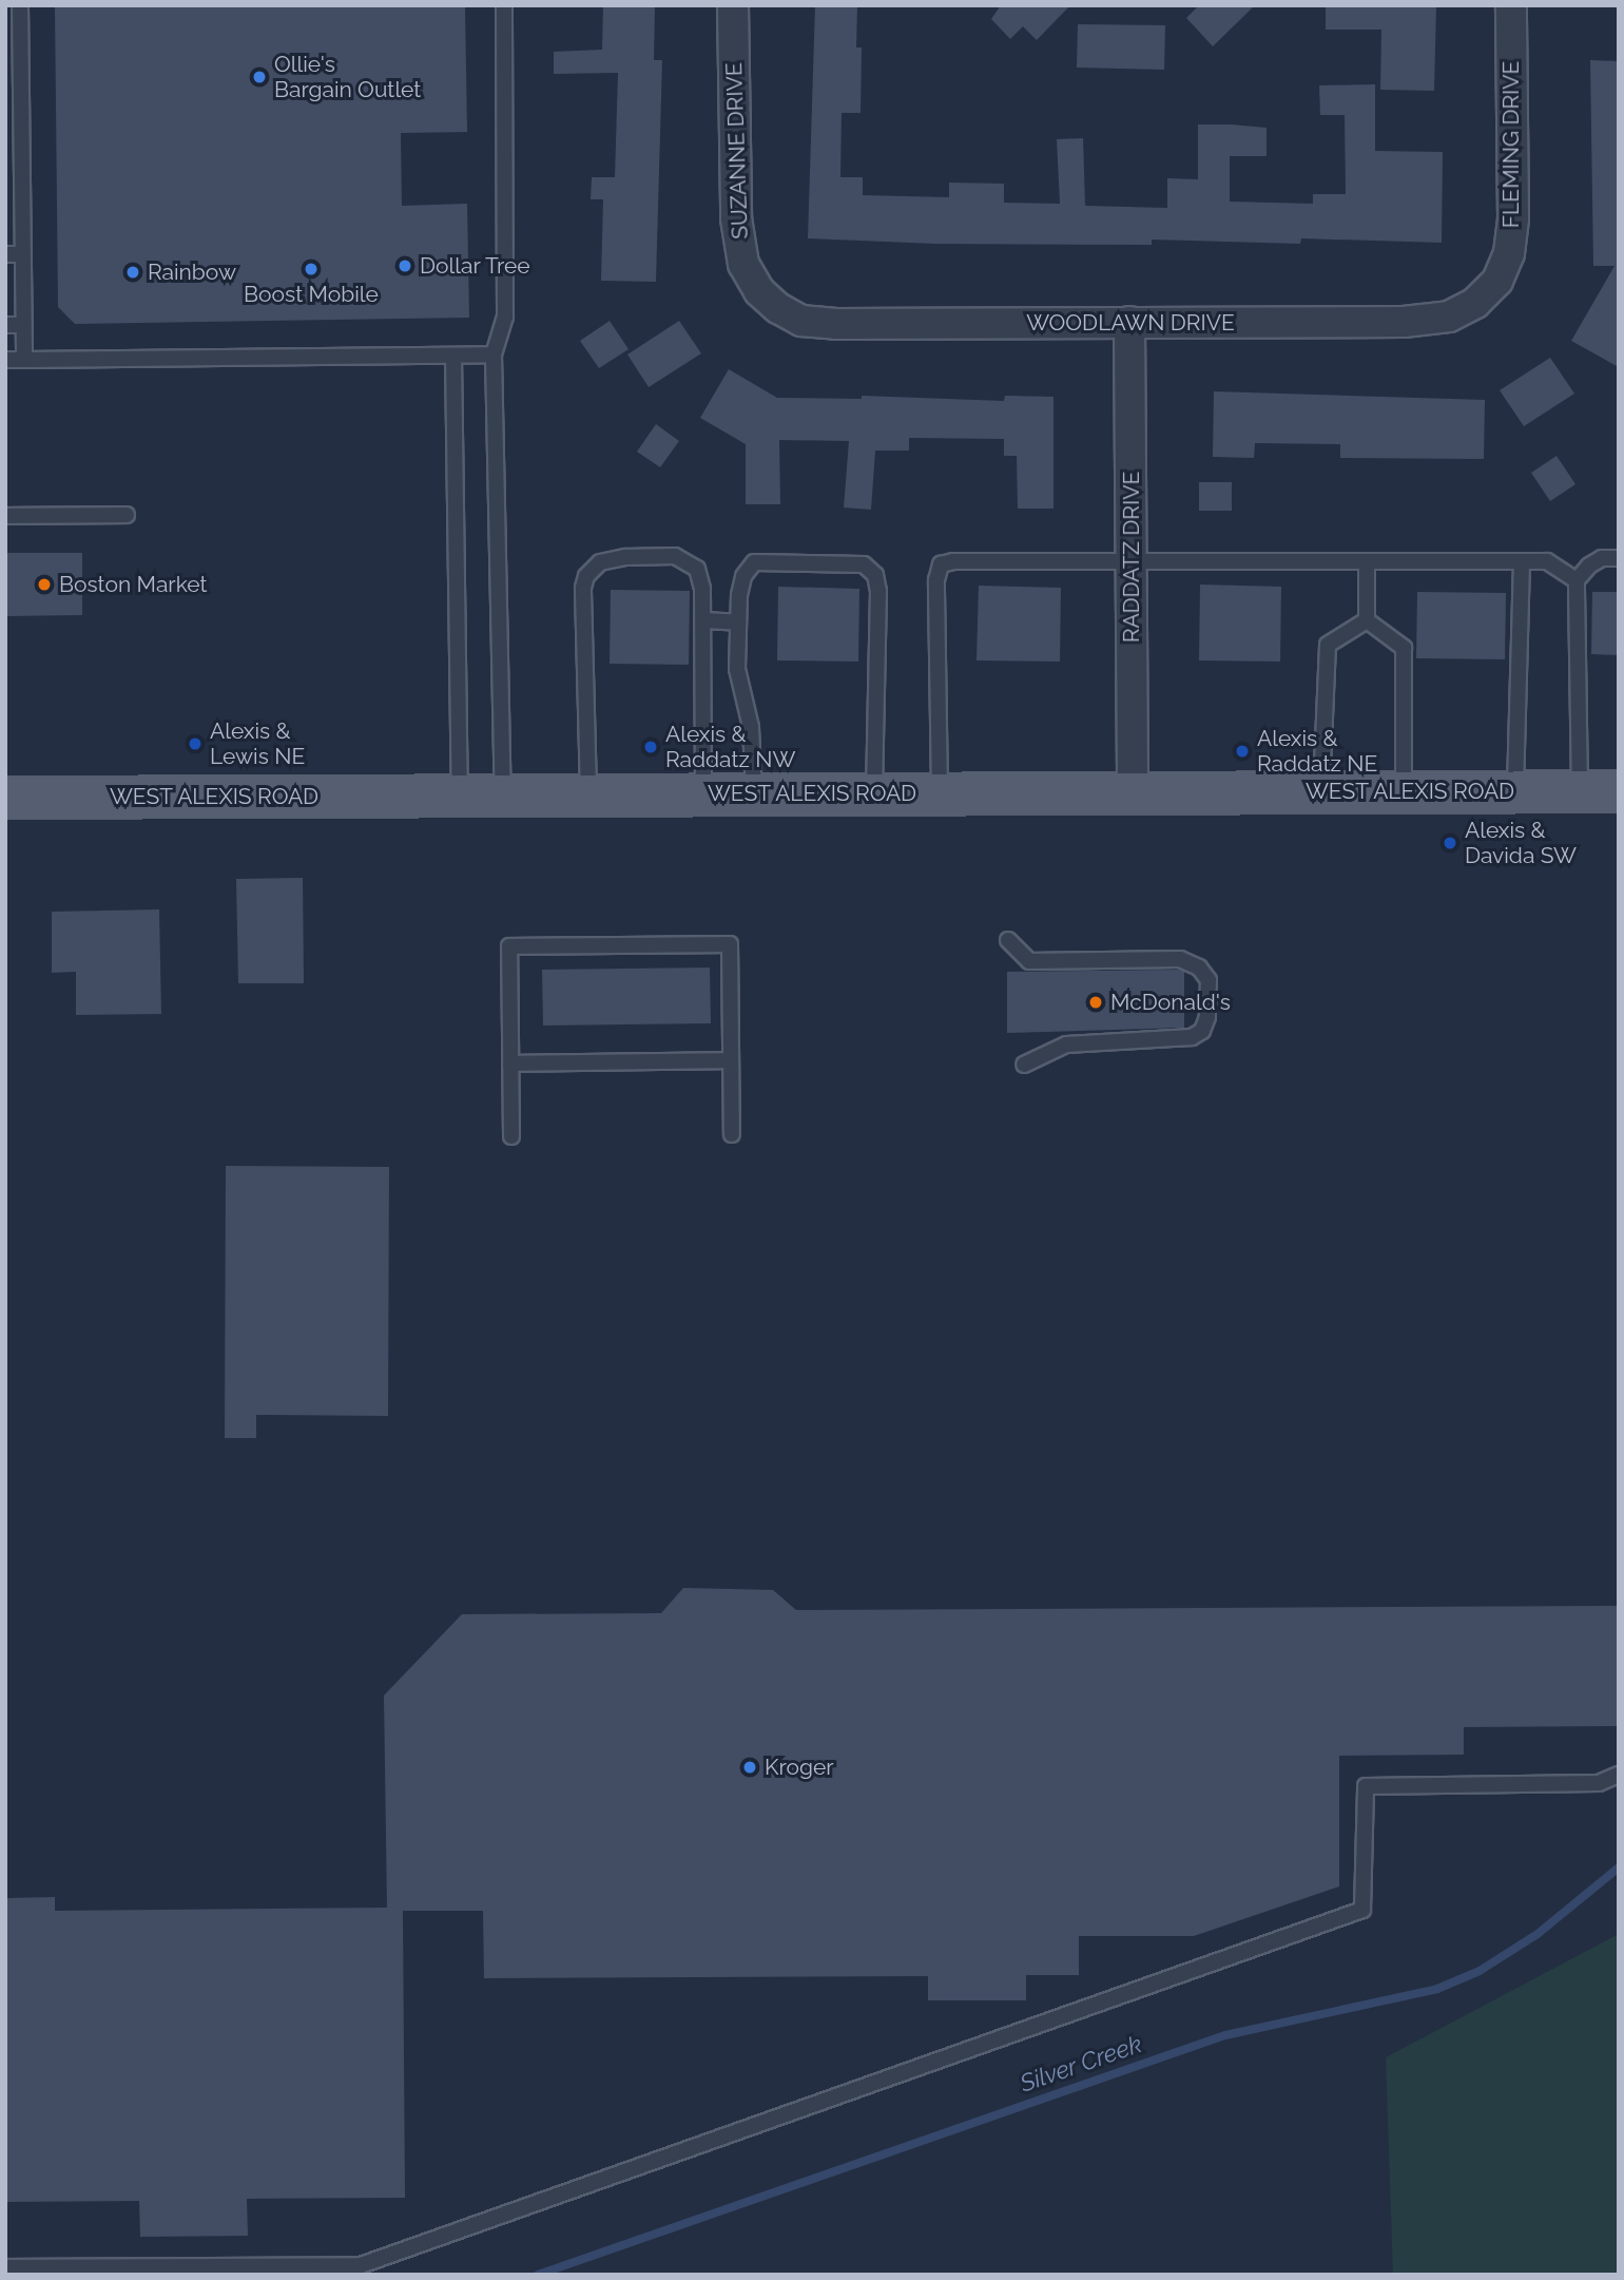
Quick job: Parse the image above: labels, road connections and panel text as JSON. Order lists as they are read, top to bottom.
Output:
{
  "streets": {
    "main road": ["WEST ALEXIS ROAD"],
    "street": [
      "FLEMING DRIVE",
      "SUZANNE DRIVE",
      "WOODLAWN DRIVE",
      "RADDATZ DRIVE"
    ]
  },
  "crossings": [
    ["FLEMING DRIVE", "WOODLAWN DRIVE"],
    ["SUZANNE DRIVE", "WOODLAWN DRIVE"],
    ["WOODLAWN DRIVE", "RADDATZ DRIVE"],
    ["RADDATZ DRIVE", "WEST ALEXIS ROAD"]
  ],
  "water": ["Silver Creek"],
  "places": [
    "Ollie's Bargain Outlet",
    "Dollar Tree",
    "Boost Mobile",
    "Rainbow",
    "Boston Market",
    "Alexis & Lewis NE",
    "Alexis & Raddatz NW",
    "Alexis & Raddatz NE",
    "Alexis & Davida SW",
    "McDonald's",
    "Kroger"
  ]
}
